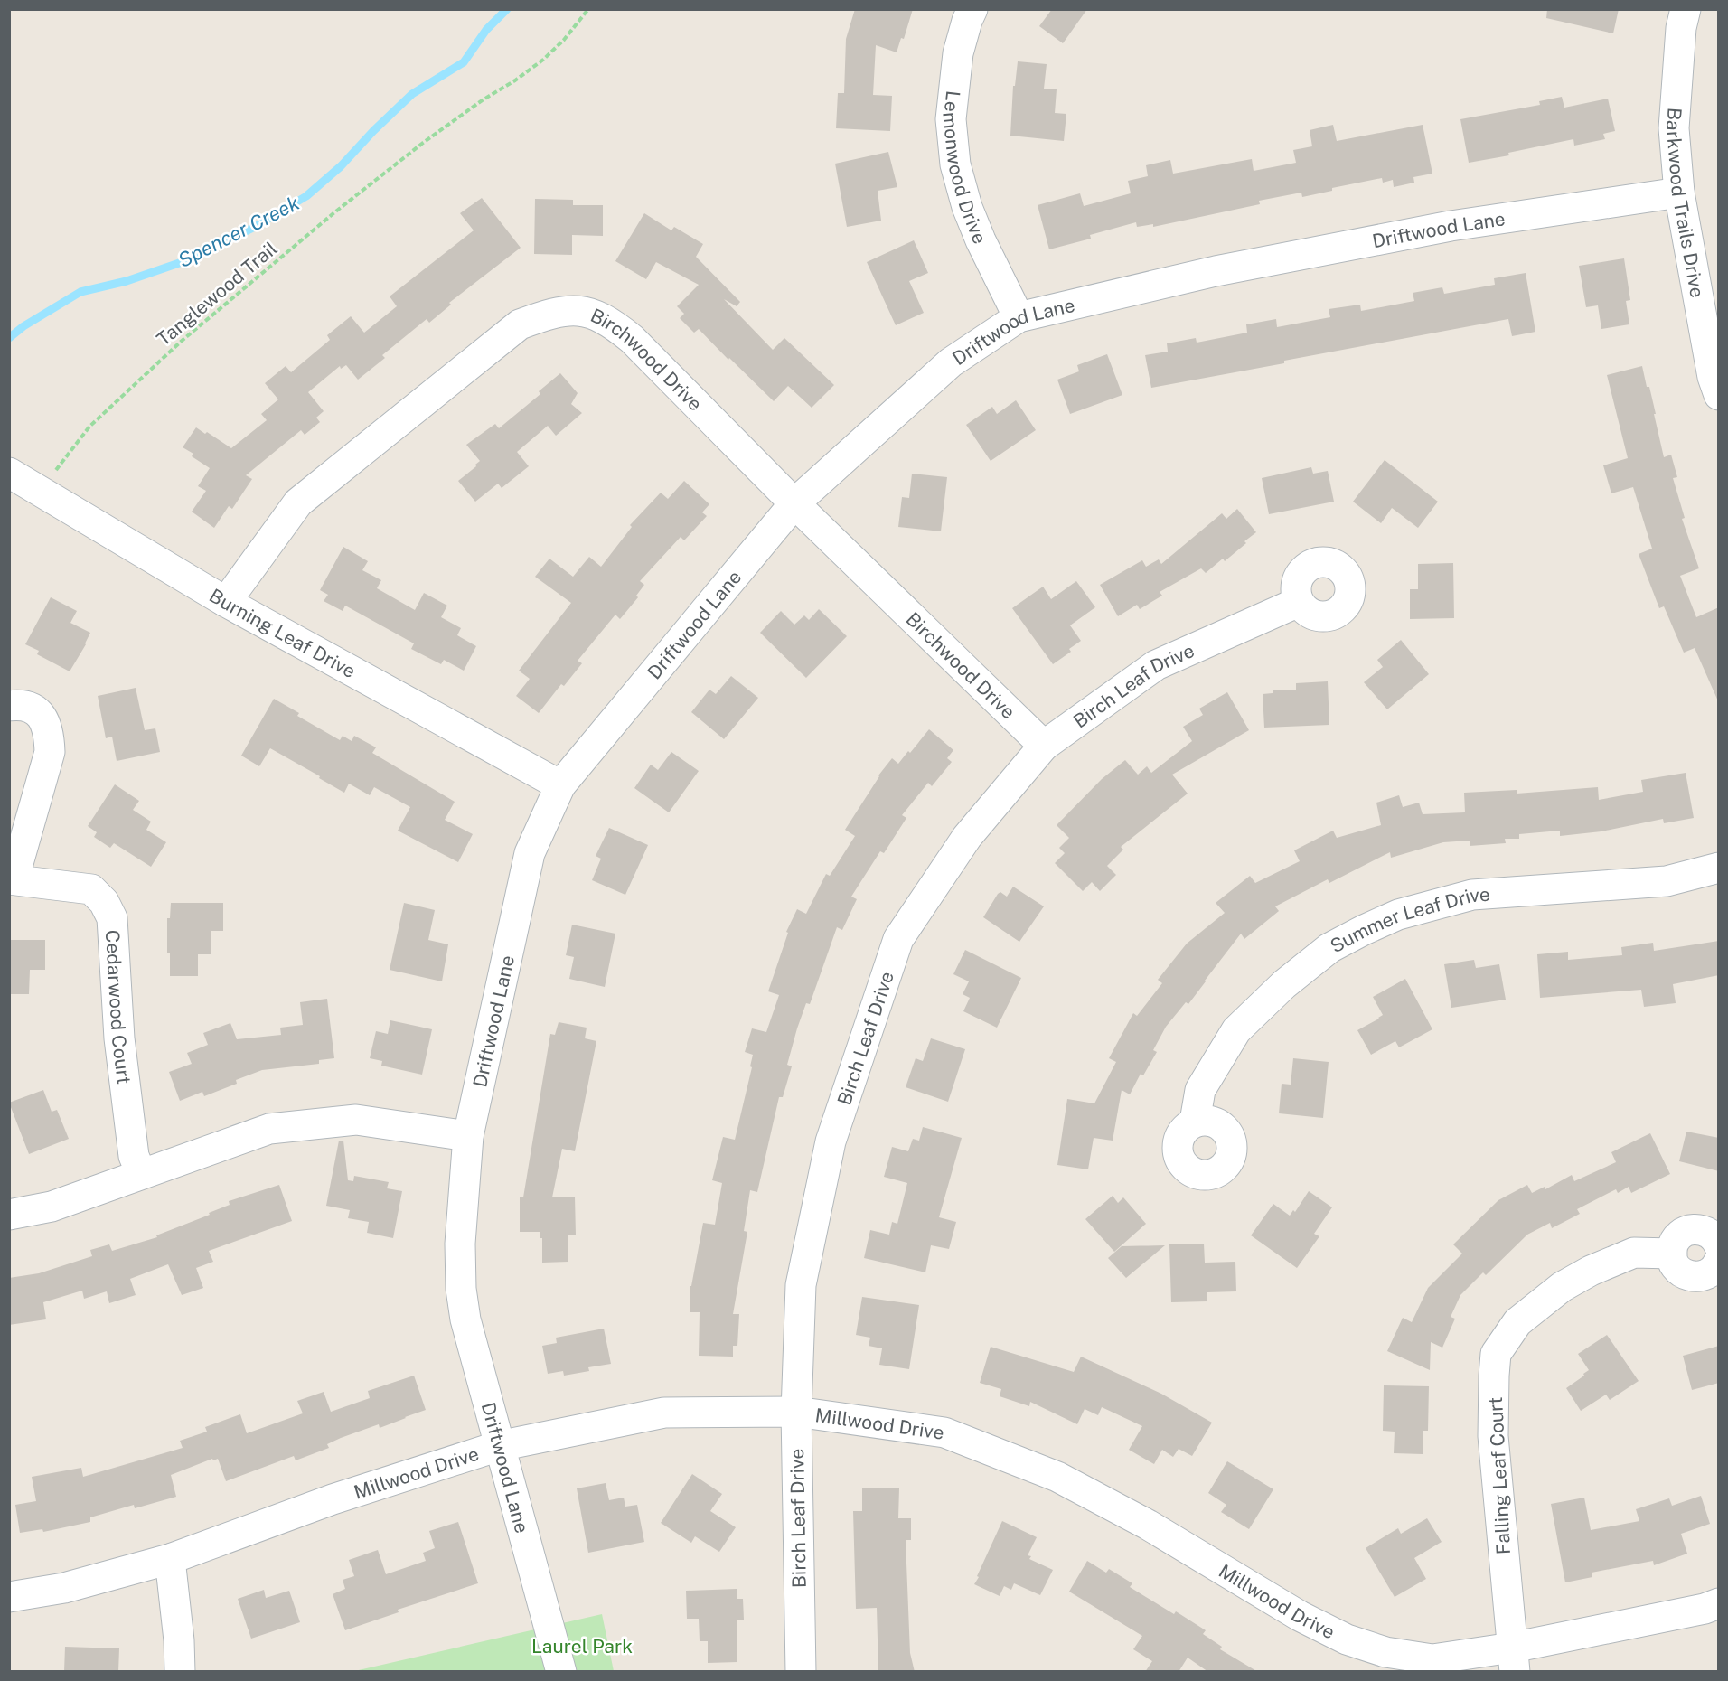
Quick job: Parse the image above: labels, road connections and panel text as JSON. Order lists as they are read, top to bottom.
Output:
{
  "streets": {
    "street": [
      "Lemonwood Drive",
      "Barkwood Trails Drive",
      "Driftwood Lane",
      "Birchwood Drive",
      "Burning Leaf Drive",
      "Birch Leaf Drive",
      "Summer Leaf Drive",
      "Cedarwood Court",
      "Millwood Drive",
      "Falling Leaf Court"
    ],
    "path": ["Tanglewood Trail"]
  },
  "crossings": [
    ["Lemonwood Drive", "Driftwood Lane"],
    ["Barkwood Trails Drive", "Driftwood Lane"],
    ["Driftwood Lane", "Birchwood Drive"],
    ["Driftwood Lane", "Burning Leaf Drive"],
    ["Driftwood Lane", "Millwood Drive"],
    ["Birchwood Drive", "Burning Leaf Drive"],
    ["Birchwood Drive", "Birch Leaf Drive"],
    ["Birch Leaf Drive", "Millwood Drive"],
    ["Millwood Drive", "Falling Leaf Court"]
  ],
  "water": ["Spencer Creek"],
  "parks": ["Laurel Park"]
}
